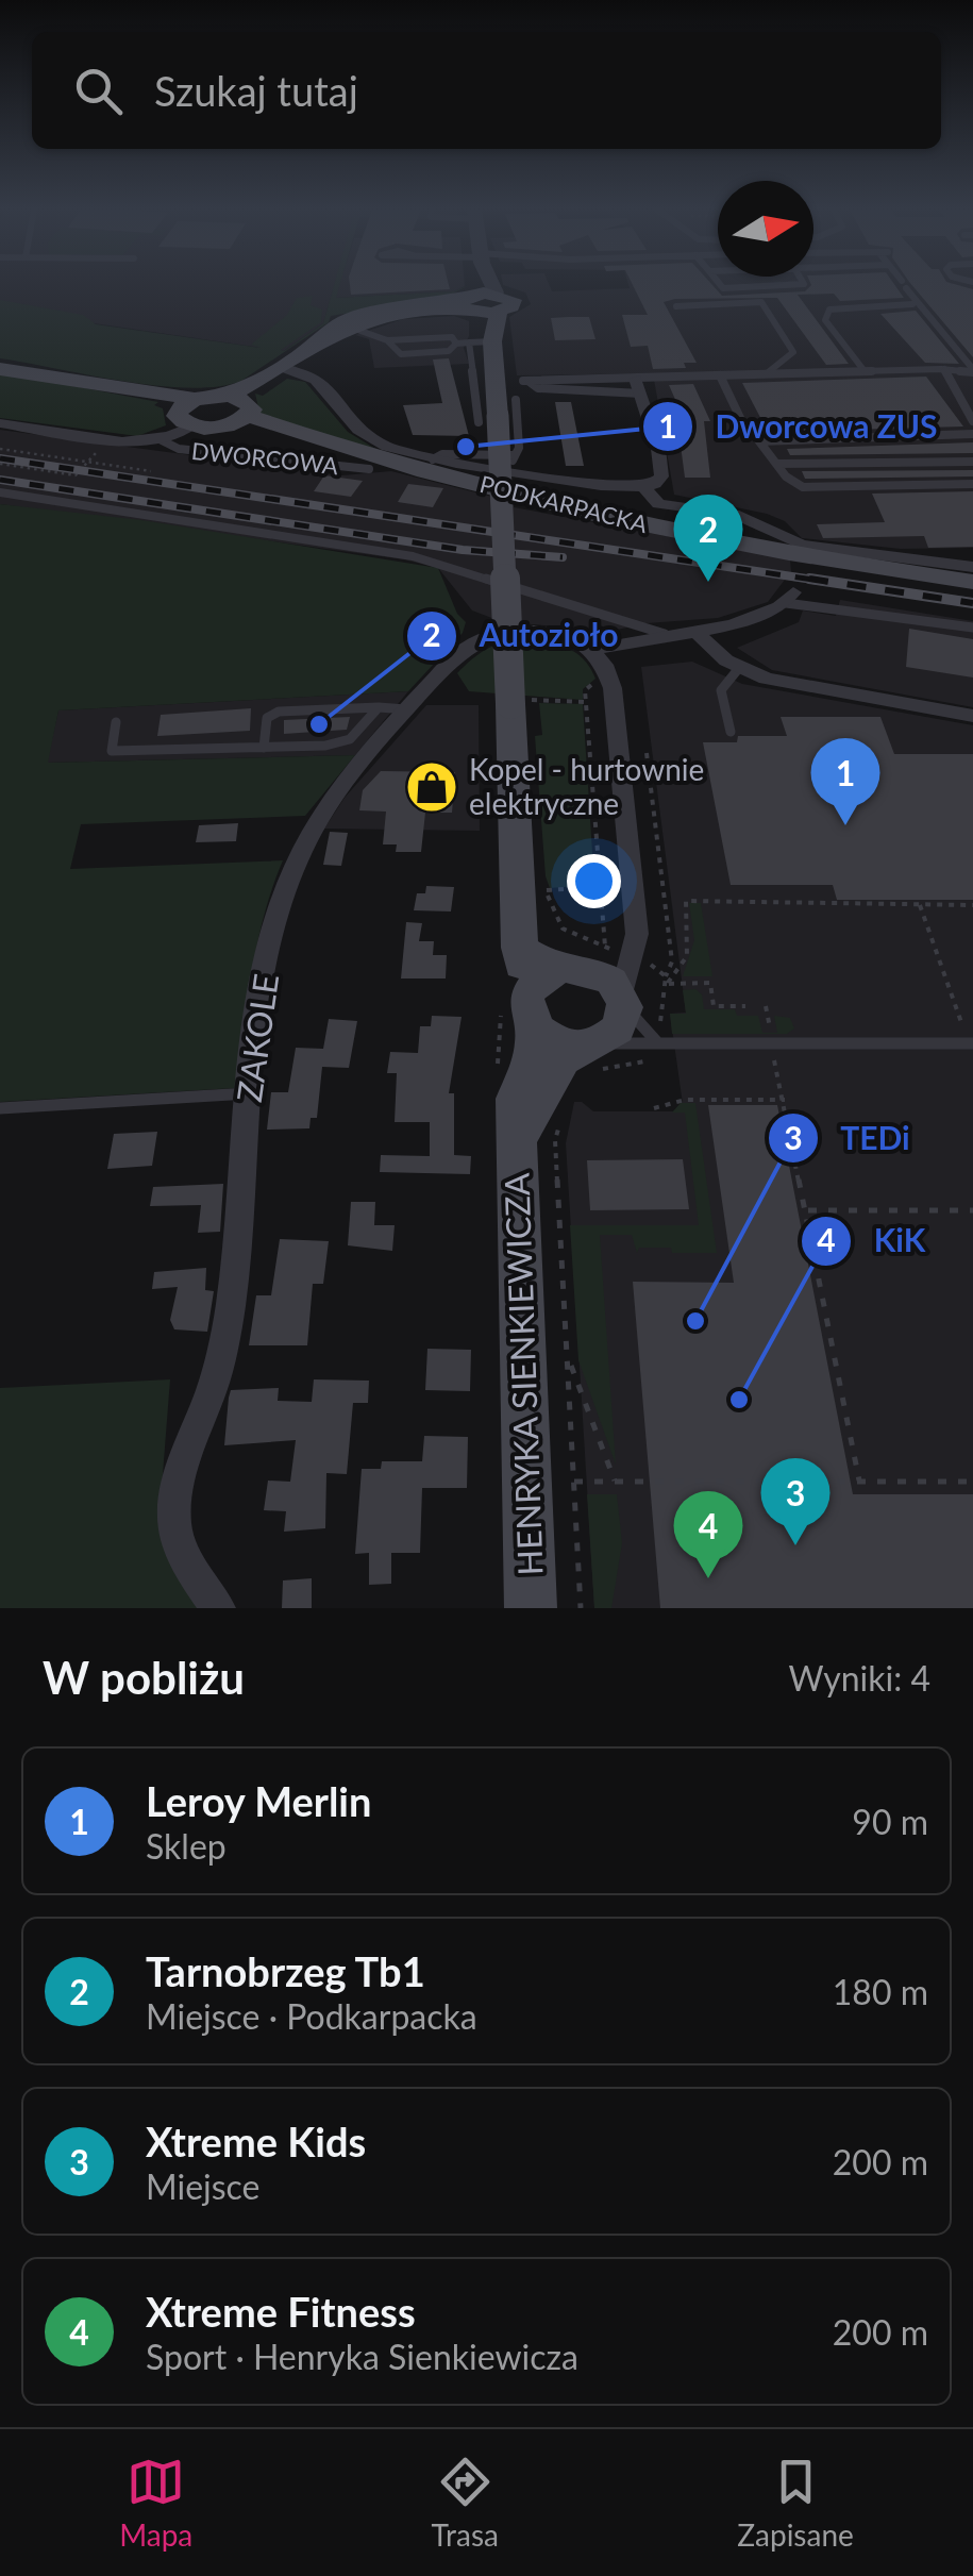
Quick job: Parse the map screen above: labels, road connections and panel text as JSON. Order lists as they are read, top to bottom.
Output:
{
  "streets": {
    "main road": ["PODKARPACKA", "HENRYKA SIENKIEWICZA"],
    "street": ["DWORCOWA", "ZAKOLE"]
  },
  "places": {
    "other": [
      "Dworcowa ZUS",
      "Autozioło",
      "TEDi",
      "KiK"
    ],
    "shop": ["Kopel - hurtownie elektryczne"]
  },
  "north": "right",
  "page": {
    "search": "Szukaj tutaj",
    "pins": [
      "2",
      "1",
      "3",
      "4"
    ],
    "heading": ["W pobliżu", "Wyniki: 4"],
    "list": [
      {
        "mark": "1",
        "name": "Leroy Merlin",
        "note": "Sklep",
        "value": "90 m"
      },
      {
        "mark": "2",
        "name": "Tarnobrzeg Tb1",
        "note": "Miejsce · Podkarpacka",
        "value": "180 m"
      },
      {
        "mark": "3",
        "name": "Xtreme Kids",
        "note": "Miejsce",
        "value": "200 m"
      },
      {
        "mark": "4",
        "name": "Xtreme Fitness",
        "note": "Sport · Henryka Sienkiewicza",
        "value": "200 m"
      }
    ],
    "nav": ["Mapa", "Trasa", "Zapisane"]
  }
}
